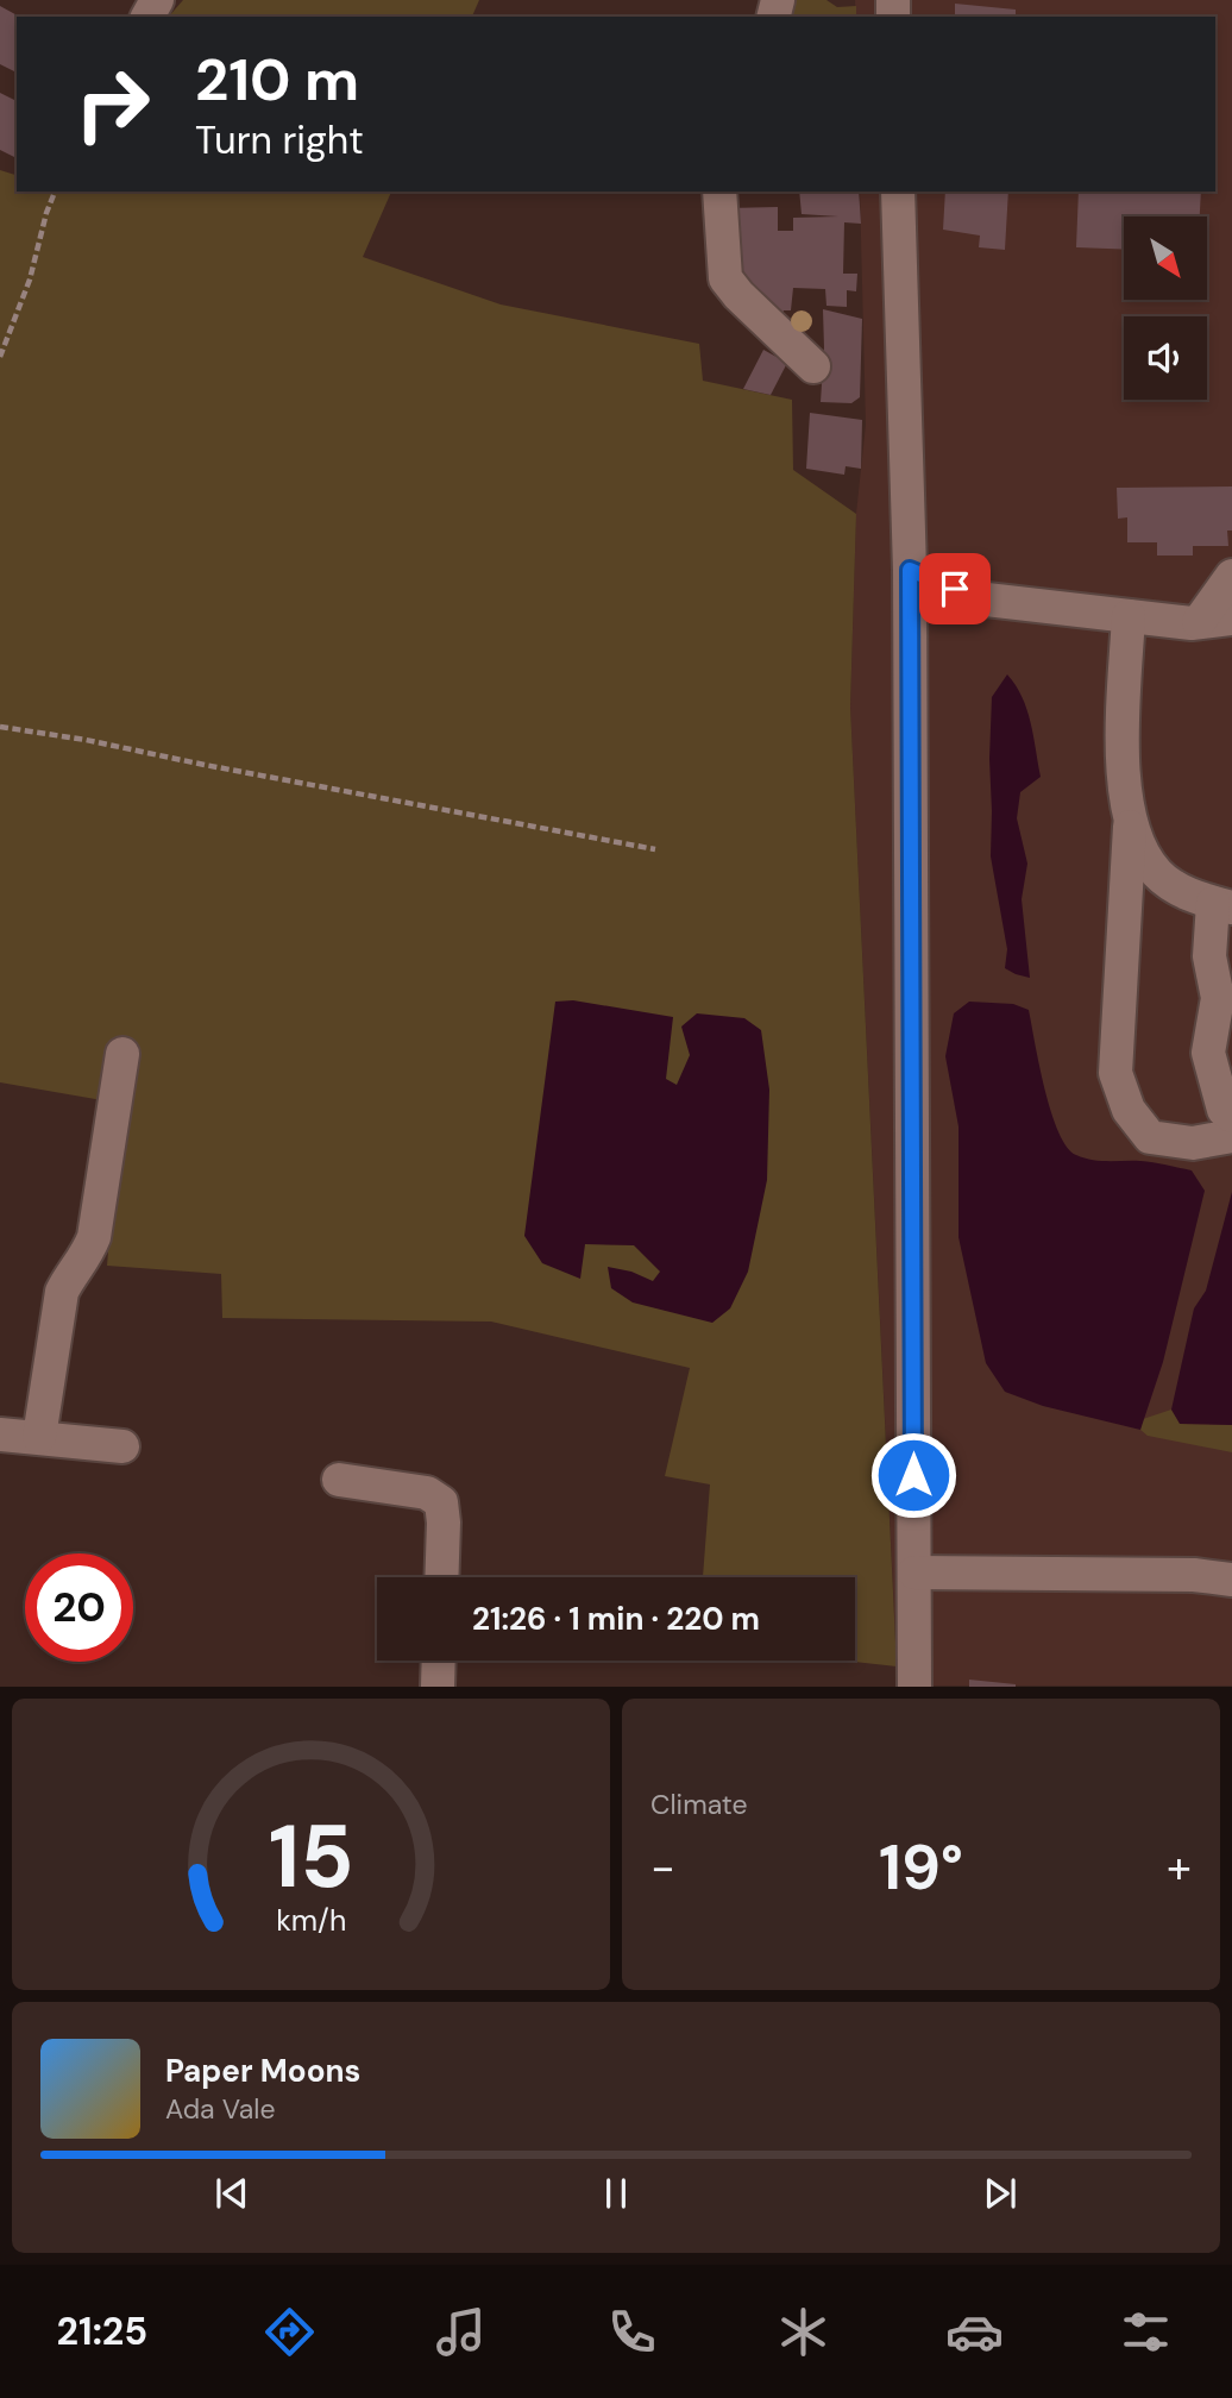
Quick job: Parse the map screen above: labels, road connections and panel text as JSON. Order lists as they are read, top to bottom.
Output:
{
  "north": "bottom right",
  "page": {
    "turn": ["210 m", "Turn right"],
    "limit": "20",
    "trip": "21:26 · 1 min · 220 m",
    "tile": "Climate",
    "heat": ["−", "19°", "+"],
    "song": ["Paper Moons", "Ada Vale"],
    "tabs": "21:25",
    "gauge": ["15", "km/h"]
  }
}
